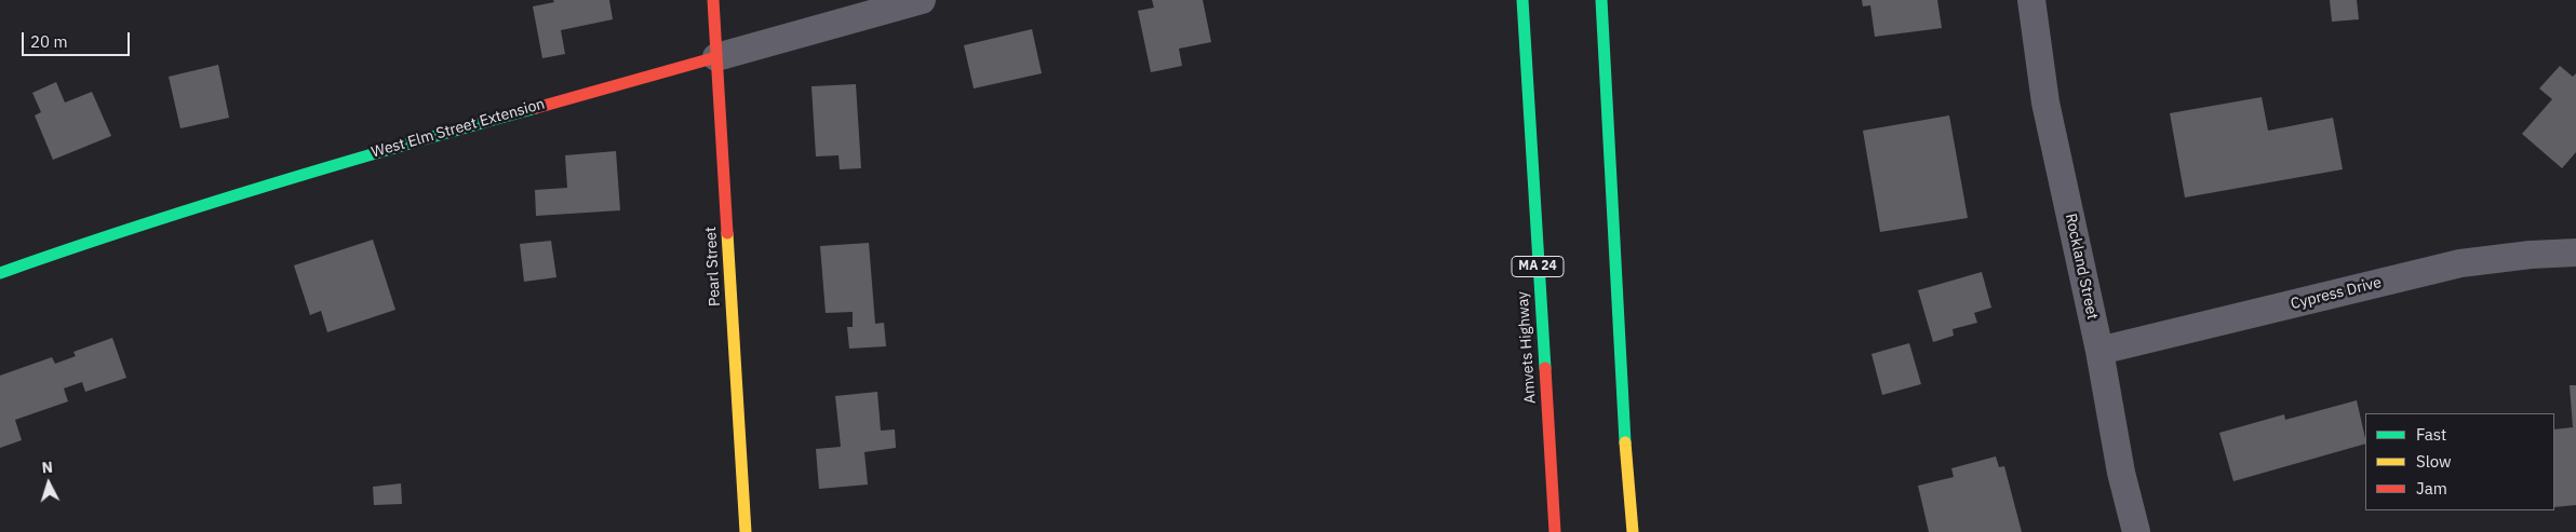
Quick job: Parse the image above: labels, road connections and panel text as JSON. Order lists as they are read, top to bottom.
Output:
{
  "streets": {
    "main road": [
      "West Elm Street Extension",
      "Pearl Street",
      "MA 24",
      "Amvets Highway"
    ],
    "street": ["Rockland Street", "Cypress Drive"]
  },
  "crossings": [
    ["West Elm Street Extension", "Pearl Street"],
    ["Rockland Street", "Cypress Drive"]
  ],
  "legend": ["Fast", "Slow", "Jam"],
  "scale_bar": "20 m",
  "north": "top"
}
